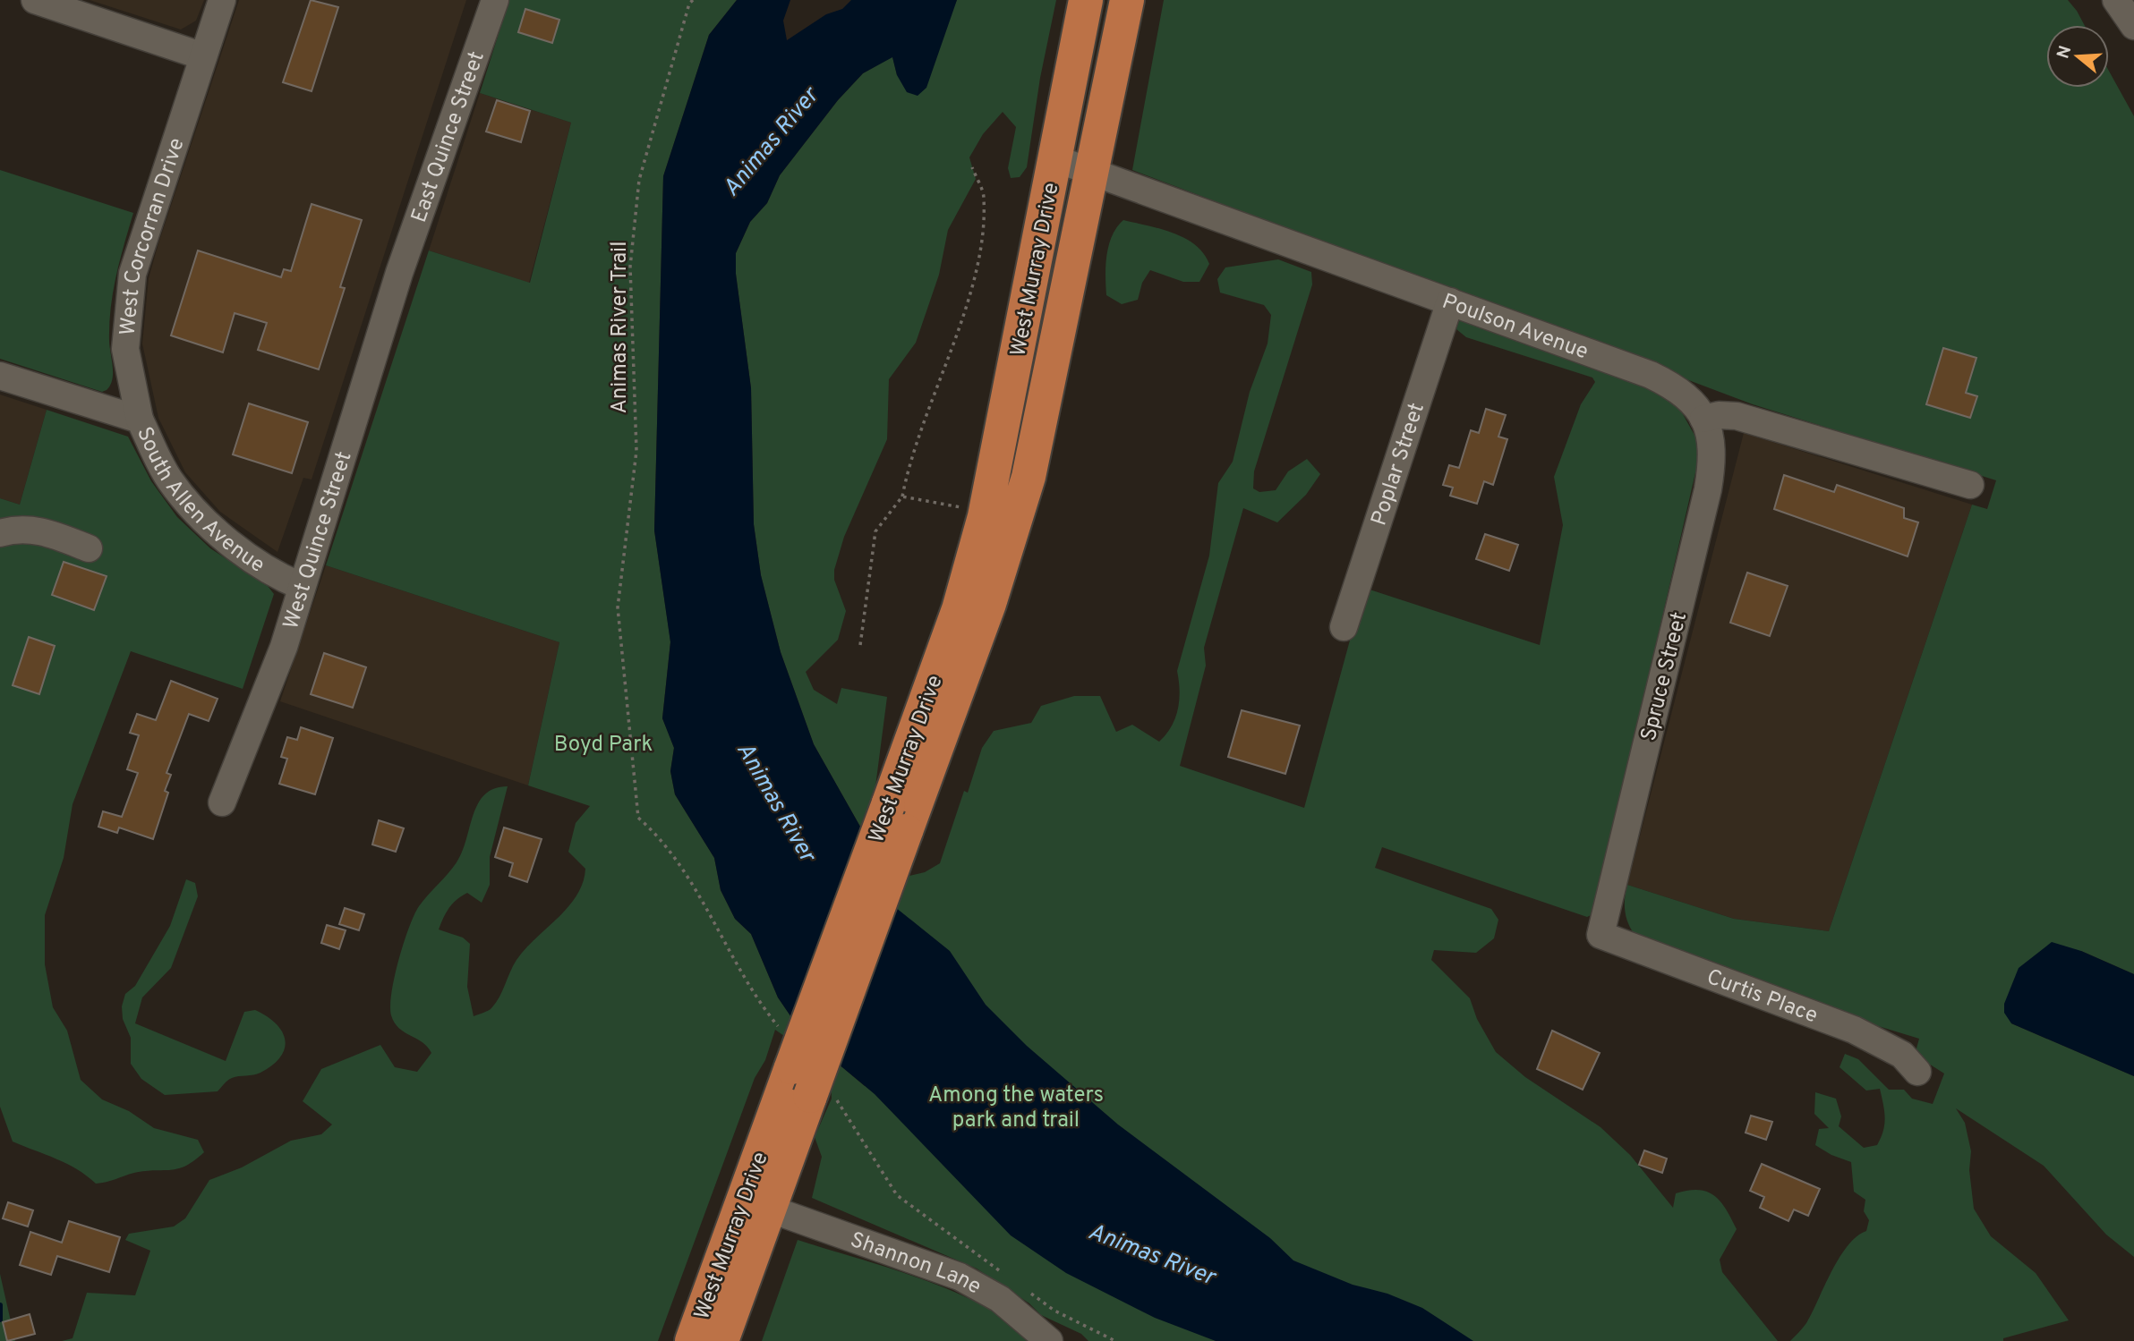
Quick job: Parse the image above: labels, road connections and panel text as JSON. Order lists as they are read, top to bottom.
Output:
{
  "streets": {
    "highway": ["West Murray Drive"],
    "street": [
      "East Quince Street",
      "West Corcorran Drive",
      "Poulson Avenue",
      "Poplar Street",
      "South Allen Avenue",
      "West Quince Street",
      "Spruce Street",
      "Curtis Place",
      "Shannon Lane"
    ],
    "path": ["Animas River Trail"]
  },
  "crossings": [
    ["East Quince Street", "West Quince Street"],
    ["West Corcorran Drive", "South Allen Avenue"],
    ["West Murray Drive", "Poulson Avenue"],
    ["West Murray Drive", "Shannon Lane"],
    ["Poulson Avenue", "Poplar Street"],
    ["Poulson Avenue", "Spruce Street"],
    ["South Allen Avenue", "West Quince Street"],
    ["Spruce Street", "Curtis Place"]
  ],
  "water": ["Animas River"],
  "parks": ["Boyd Park", "Among the waters park and trail"],
  "north": "left"
}
